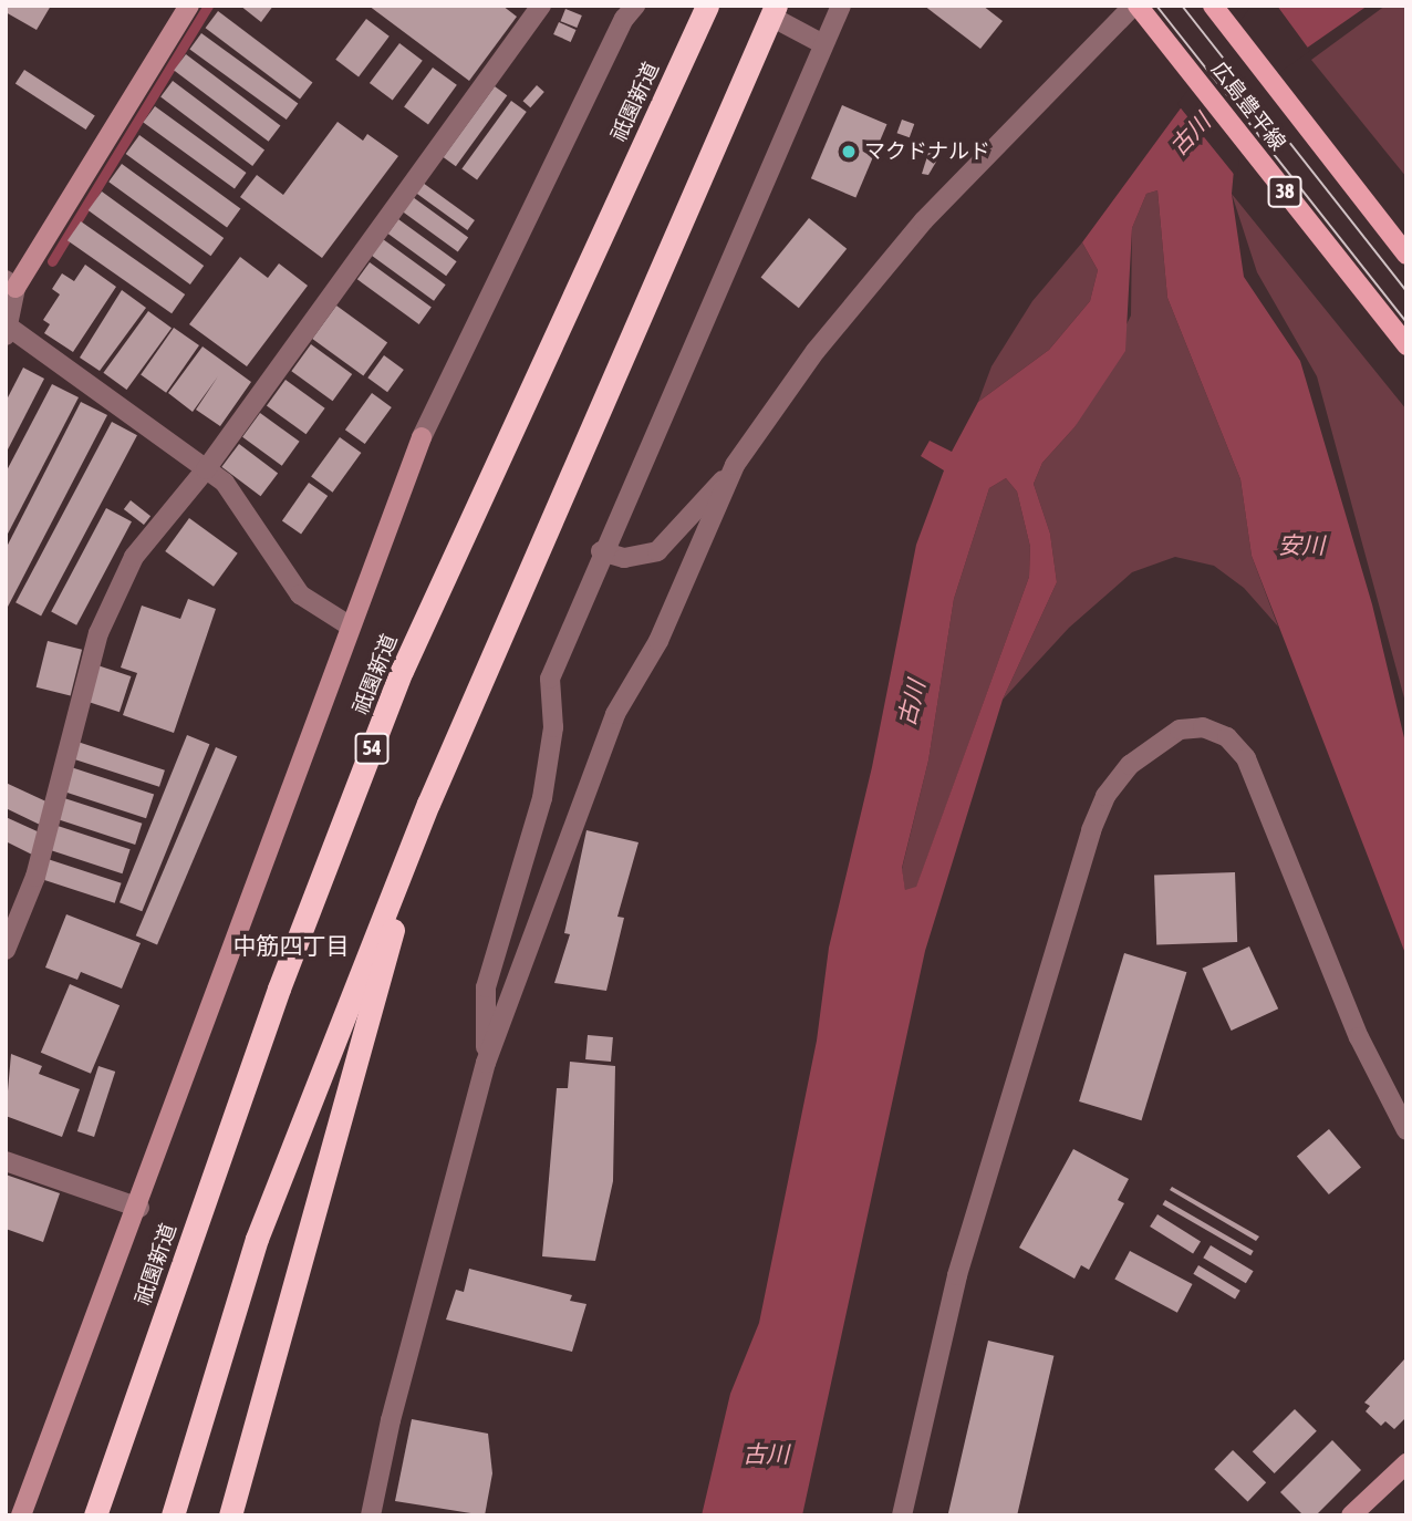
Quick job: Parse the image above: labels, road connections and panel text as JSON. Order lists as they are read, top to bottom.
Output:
{
  "streets": {
    "highway": ["祇園新道", "54"],
    "main road": ["広島豊平線", "38"]
  },
  "districts": ["中筋四丁目"],
  "water": ["古川", "安川"],
  "places": ["マクドナルド"]
}
